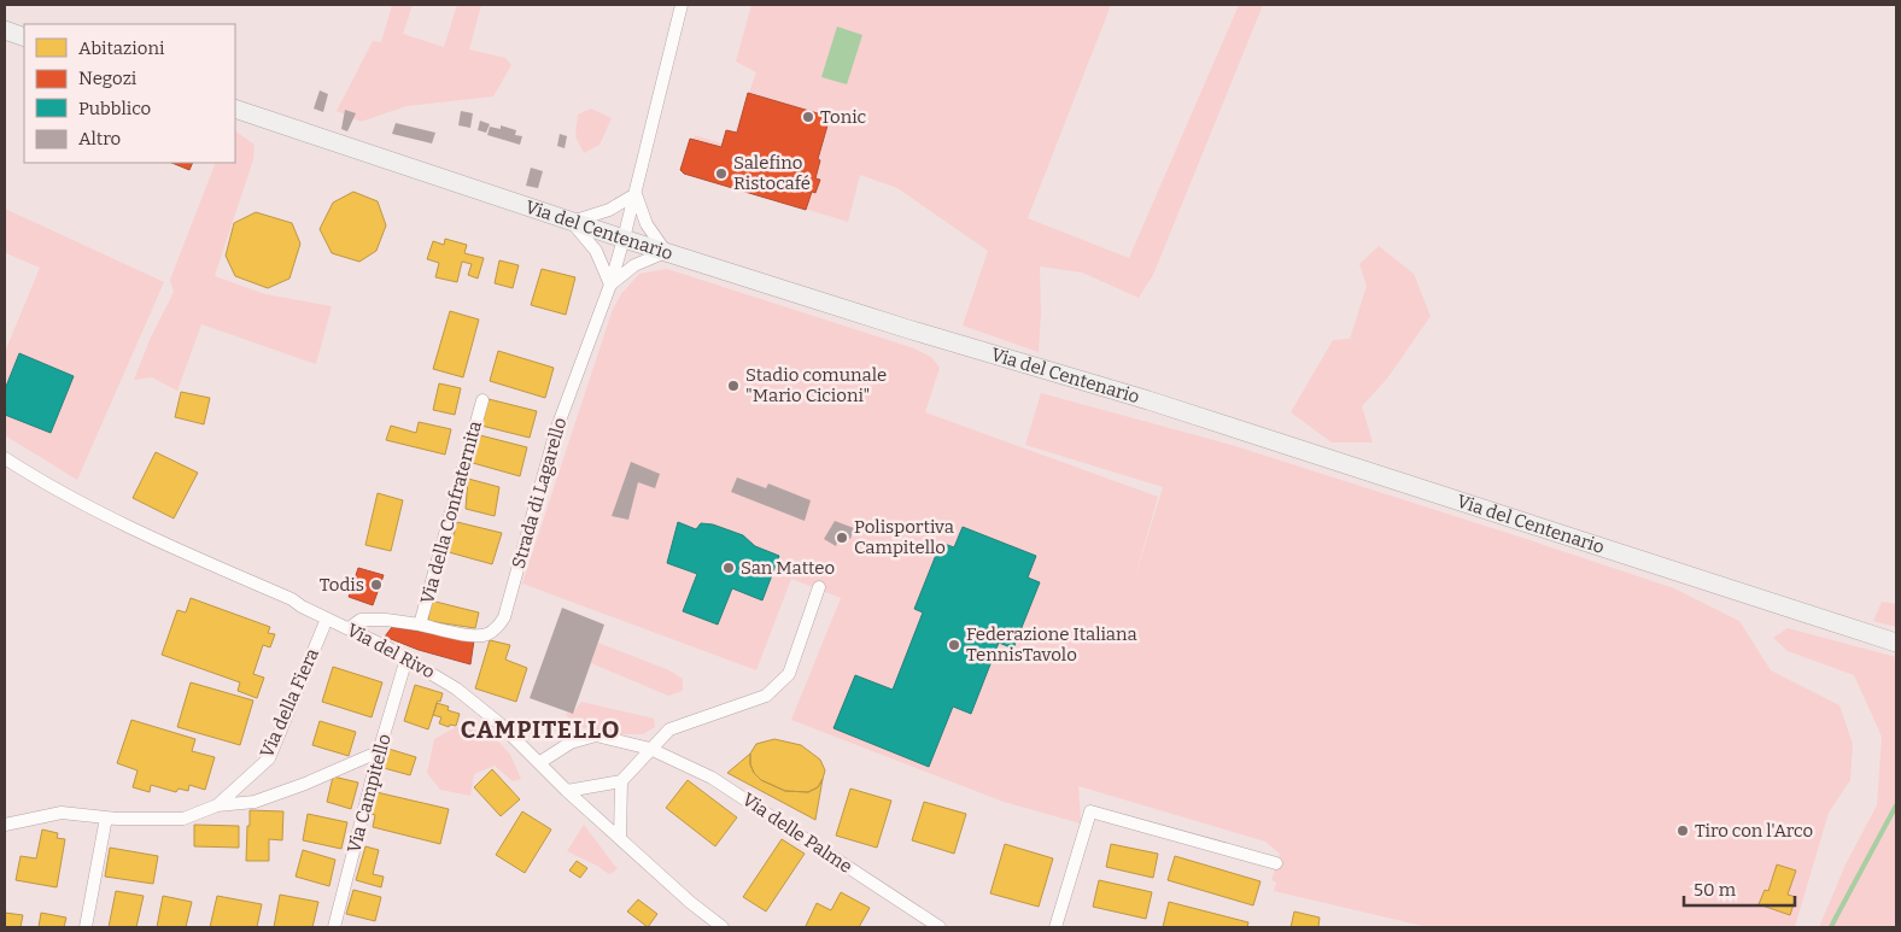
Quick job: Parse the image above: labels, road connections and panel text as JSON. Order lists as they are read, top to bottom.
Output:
{
  "streets": {
    "street": [
      "Via del Centenario",
      "Strada di Lagarello",
      "Via della Confraternita",
      "Via del Rivo",
      "Via della Fiera",
      "Via Campitello",
      "Via delle Palme"
    ]
  },
  "crossings": [
    ["Via del Centenario", "Strada di Lagarello"],
    ["Strada di Lagarello", "Via della Confraternita"],
    ["Via della Confraternita", "Via del Rivo"],
    ["Via del Rivo", "Via della Fiera"],
    ["Via del Rivo", "Via Campitello"],
    ["Via del Rivo", "Via delle Palme"],
    ["Via della Fiera", "Via Campitello"]
  ],
  "districts": ["CAMPITELLO"],
  "places": [
    "Tonic",
    "Salefino Ristocafé",
    "Stadio comunale \"Mario Cicioni\"",
    "Polisportiva Campitello",
    "San Matteo",
    "Todis",
    "Federazione Italiana TennisTavolo",
    "Tiro con l'Arco"
  ],
  "legend": [
    "Abitazioni",
    "Negozi",
    "Pubblico",
    "Altro"
  ],
  "scale_bar": "50 m"
}
